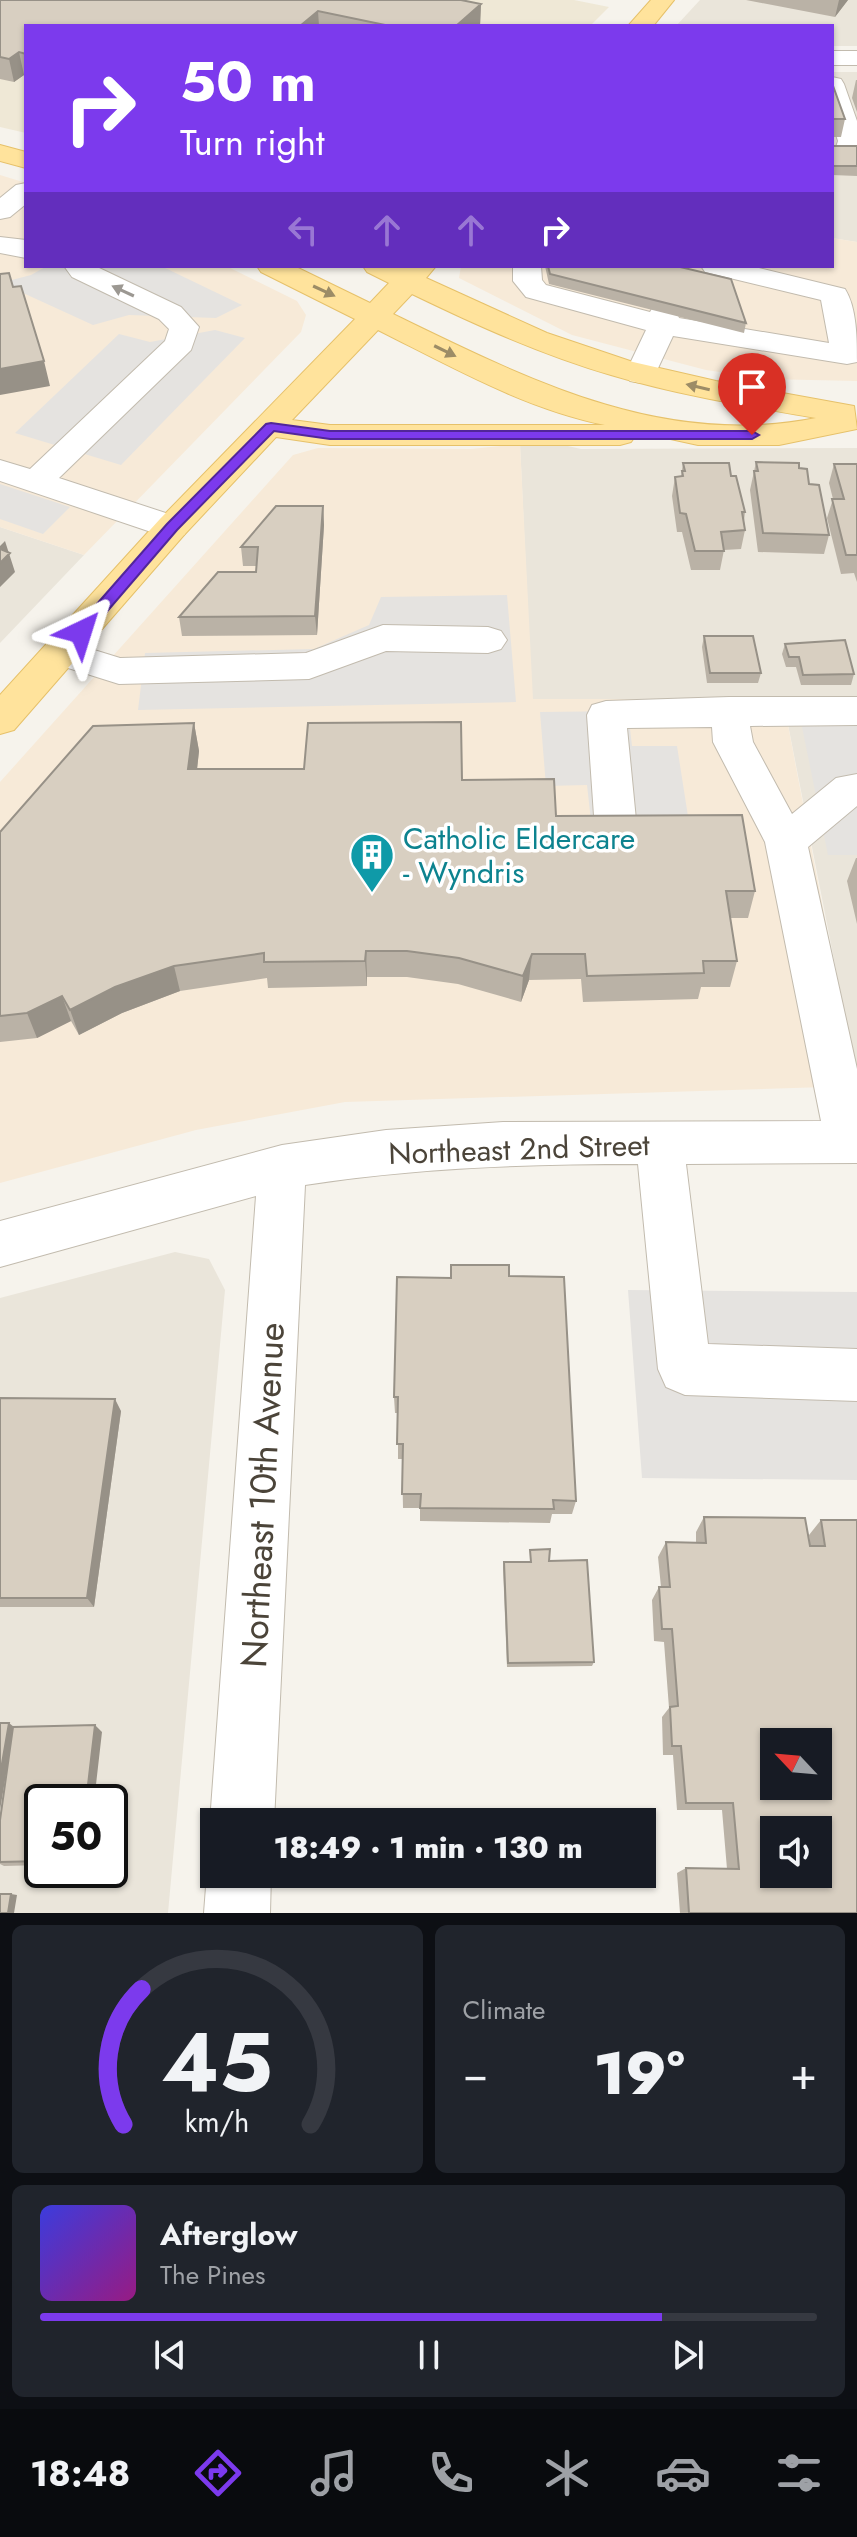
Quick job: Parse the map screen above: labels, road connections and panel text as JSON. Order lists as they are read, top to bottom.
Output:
{
  "streets": {
    "street": ["Northeast 2nd Street", "Northeast 10th Avenue"]
  },
  "crossings": [
    ["Northeast 2nd Street", "Northeast 10th Avenue"]
  ],
  "places": {
    "building": ["Catholic Eldercare - Wyndris"]
  },
  "north": "top left",
  "page": {
    "turn": ["50 m", "Turn right"],
    "limit": "50",
    "trip": "18:49 · 1 min · 130 m",
    "tile": "Climate",
    "heat": ["−", "19°", "+"],
    "song": ["Afterglow", "The Pines"],
    "tabs": "18:48",
    "gauge": ["45", "km/h"]
  }
}
